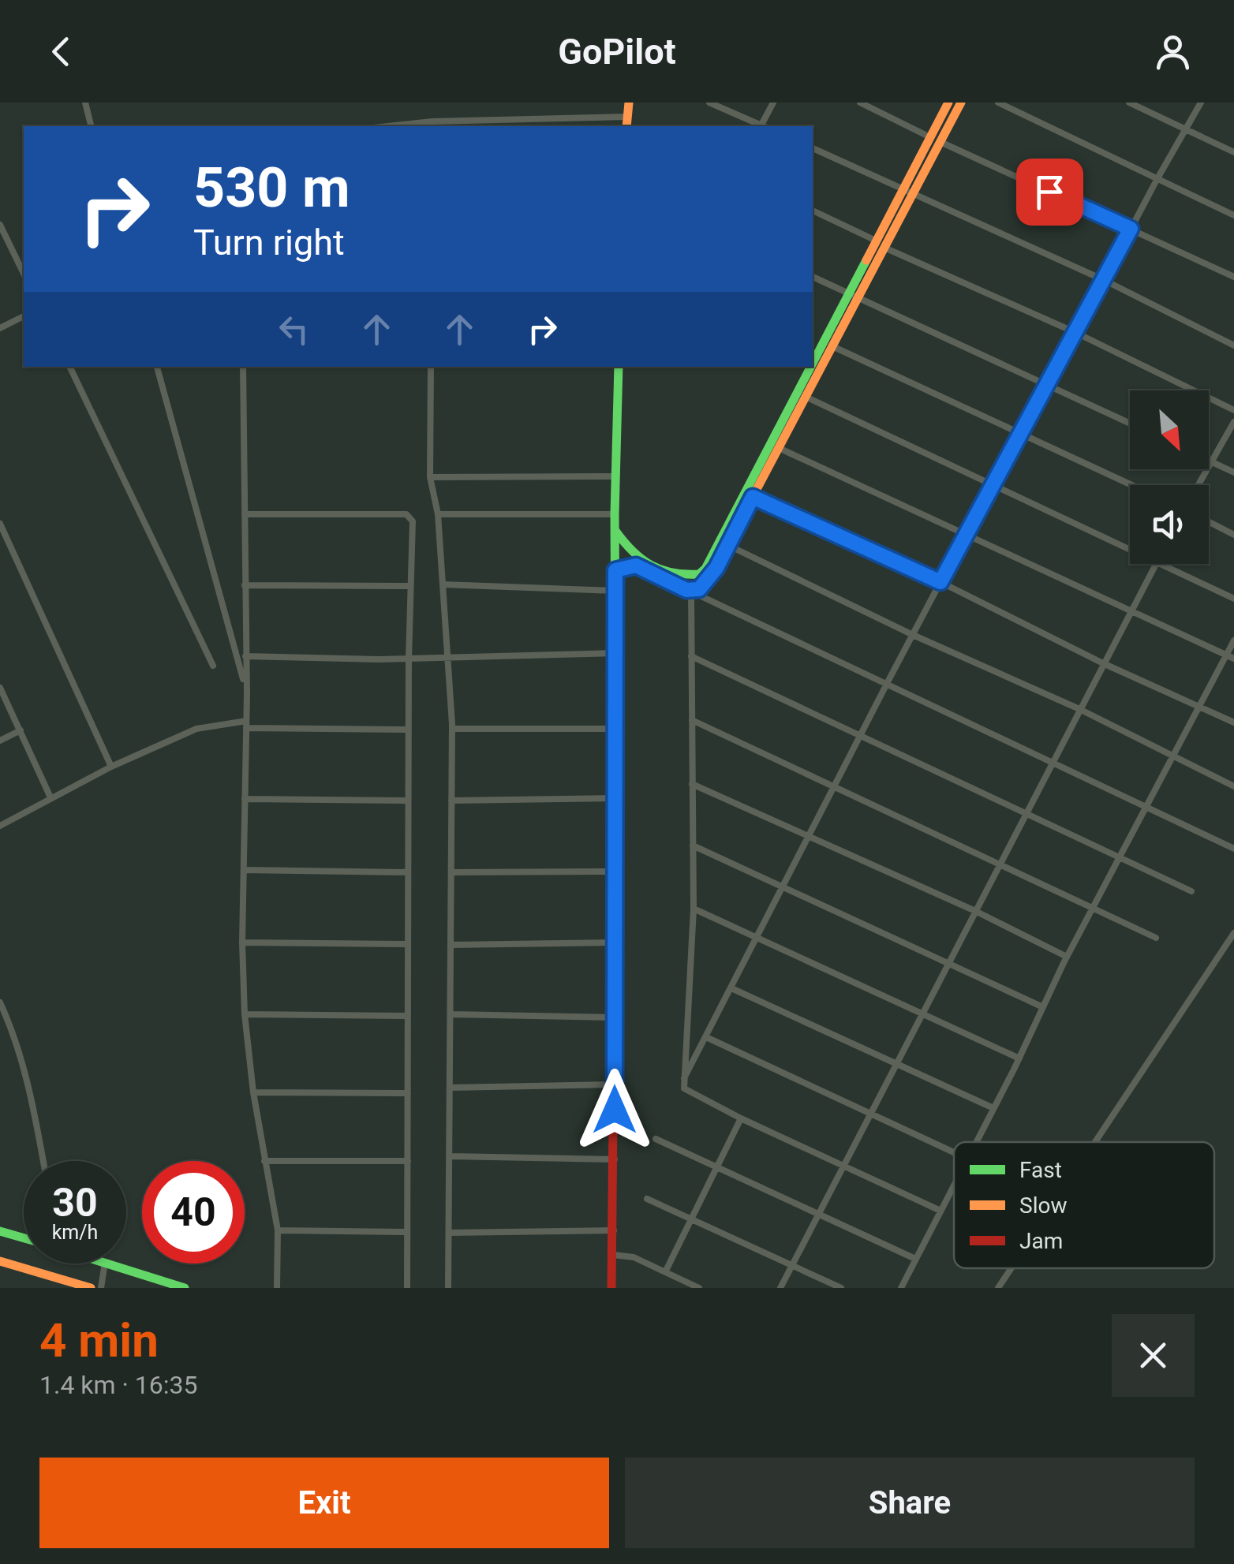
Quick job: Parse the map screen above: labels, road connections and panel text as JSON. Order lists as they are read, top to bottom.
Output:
{
  "legend": ["Fast", "Slow", "Jam"],
  "north": "bottom right",
  "page": {
    "header": "GoPilot",
    "turn": ["530 m", "Turn right"],
    "speed": "30 km/h",
    "limit": "40",
    "heading": ["4 min", "1.4 km · 16:35"],
    "buttons": ["Exit", "Share"]
  }
}
